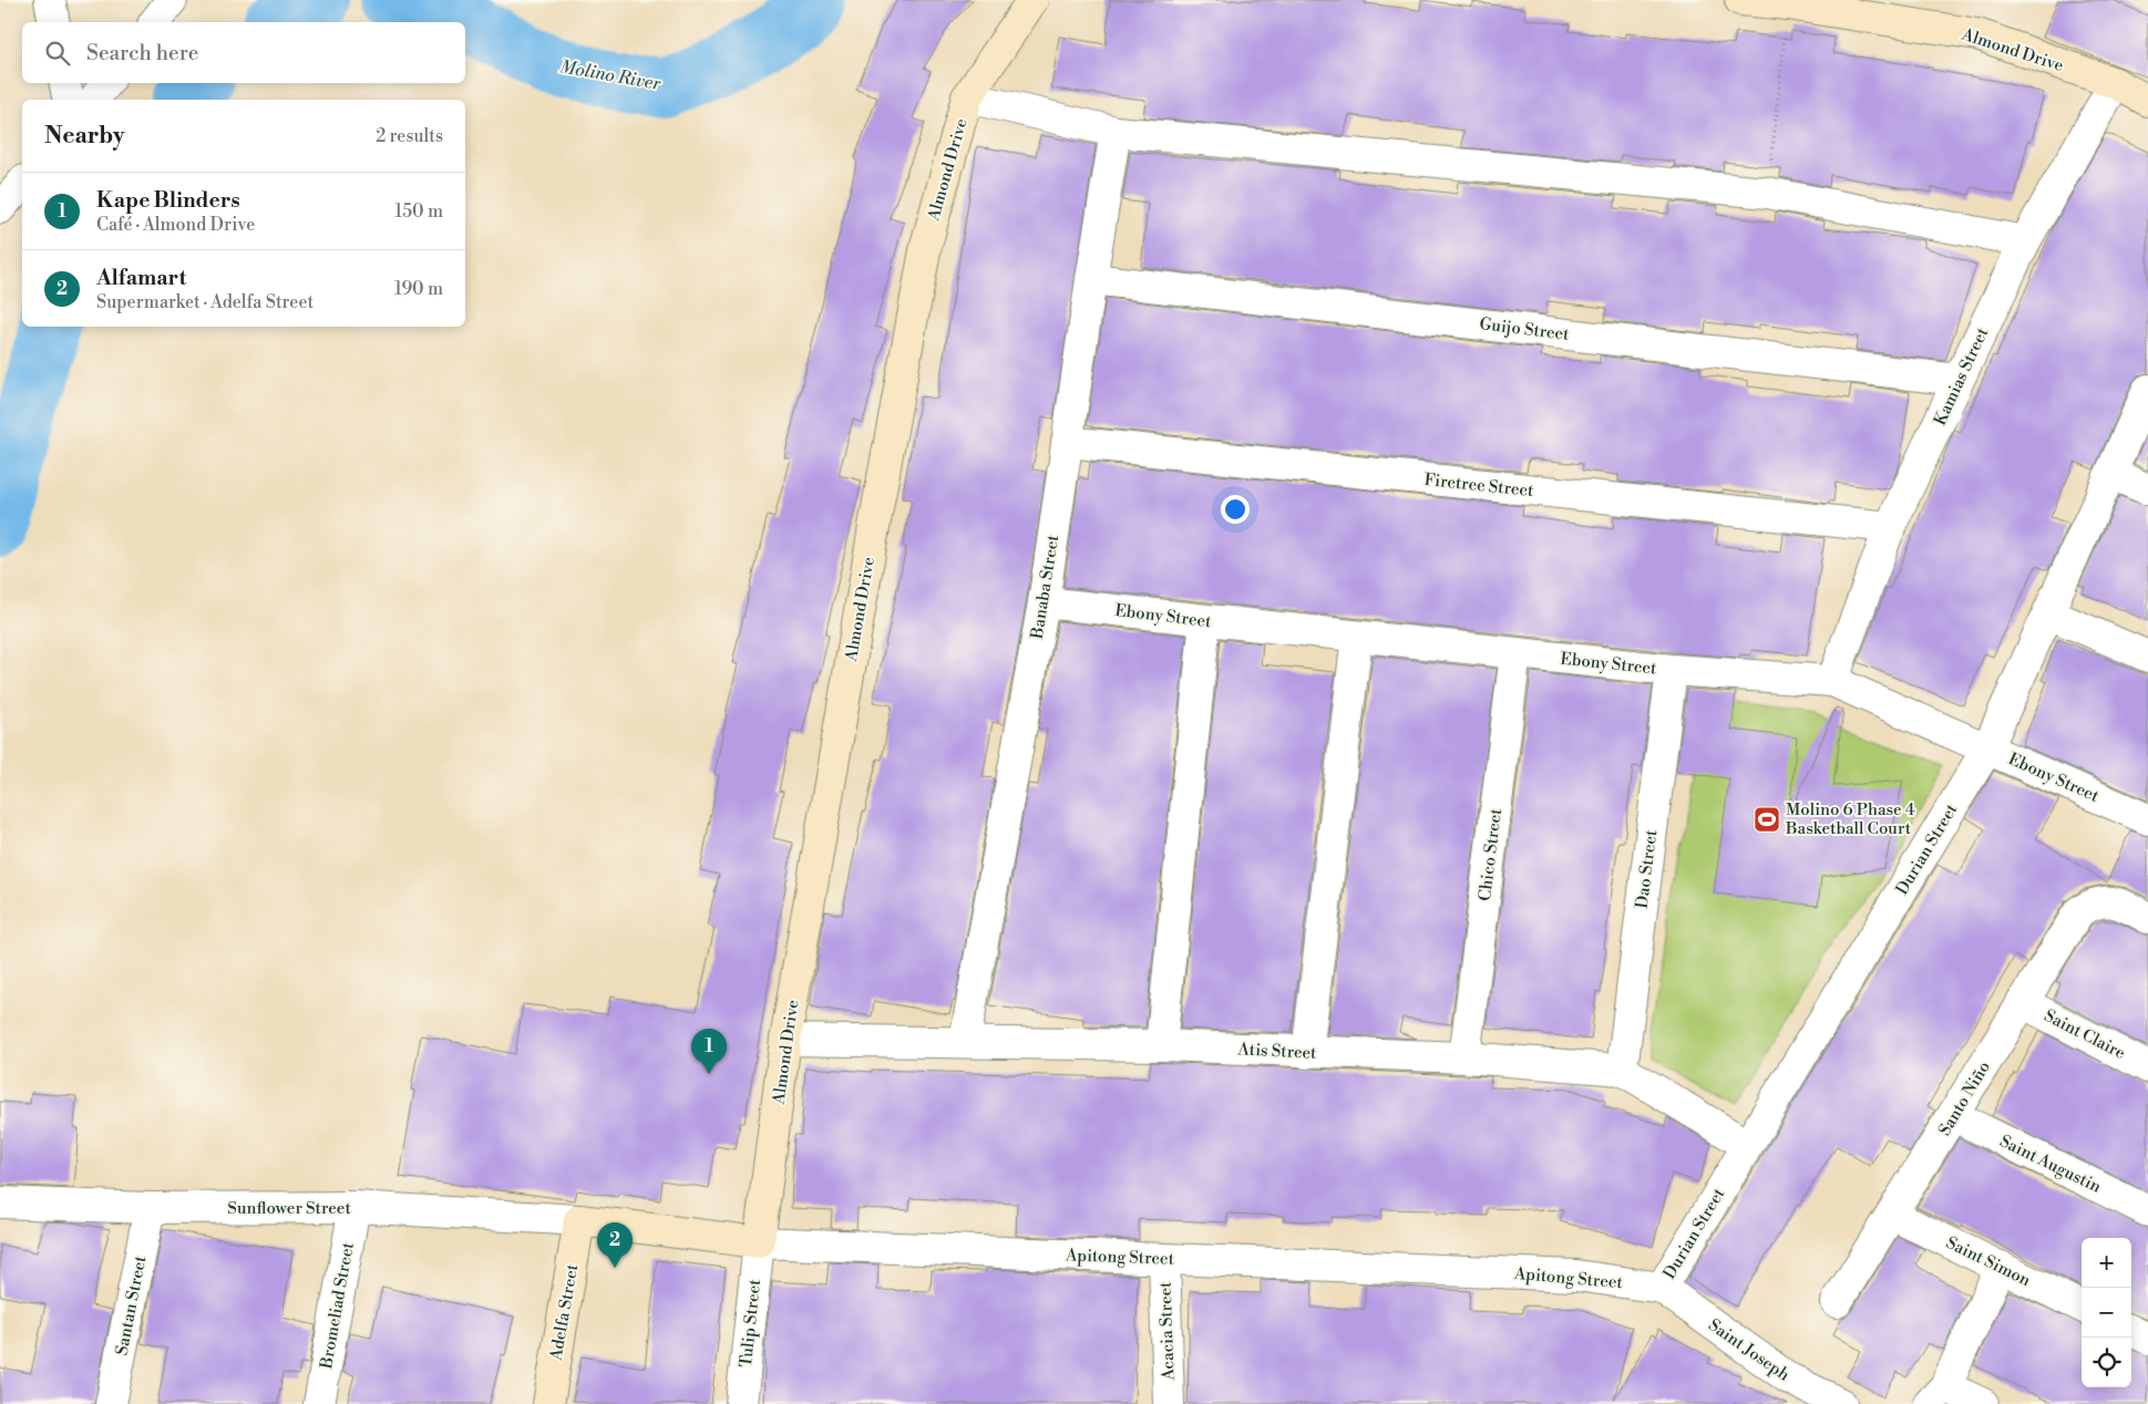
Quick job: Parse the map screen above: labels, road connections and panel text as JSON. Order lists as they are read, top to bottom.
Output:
{
  "streets": {
    "street": [
      "Almond Drive",
      "Guijo Street",
      "Kamias Street",
      "Firetree Street",
      "Banaba Street",
      "Ebony Street",
      "Durian Street",
      "Chico Street",
      "Dao Street",
      "Saint Claire",
      "Atis Street",
      "Santo Niño",
      "Saint Augustin",
      "Sunflower Street",
      "Apitong Street",
      "Saint Simon",
      "Santan Street",
      "Bromeliad Street",
      "Adelfa Street",
      "Tulip Street",
      "Acacia Street",
      "Saint Joseph"
    ]
  },
  "crossings": [
    ["Almond Drive", "Kamias Street"],
    ["Almond Drive", "Atis Street"],
    ["Almond Drive", "Apitong Street"],
    ["Almond Drive", "Tulip Street"],
    ["Guijo Street", "Kamias Street"],
    ["Guijo Street", "Banaba Street"],
    ["Kamias Street", "Firetree Street"],
    ["Kamias Street", "Ebony Street"],
    ["Firetree Street", "Banaba Street"],
    ["Banaba Street", "Ebony Street"],
    ["Banaba Street", "Atis Street"],
    ["Ebony Street", "Durian Street"],
    ["Ebony Street", "Chico Street"],
    ["Ebony Street", "Dao Street"],
    ["Durian Street", "Atis Street"],
    ["Durian Street", "Apitong Street"],
    ["Durian Street", "Saint Joseph"],
    ["Chico Street", "Atis Street"],
    ["Dao Street", "Atis Street"],
    ["Saint Claire", "Santo Niño"],
    ["Santo Niño", "Saint Augustin"],
    ["Santo Niño", "Saint Simon"],
    ["Sunflower Street", "Apitong Street"],
    ["Sunflower Street", "Santan Street"],
    ["Sunflower Street", "Bromeliad Street"],
    ["Sunflower Street", "Adelfa Street"],
    ["Apitong Street", "Adelfa Street"],
    ["Apitong Street", "Tulip Street"],
    ["Apitong Street", "Acacia Street"],
    ["Apitong Street", "Saint Joseph"]
  ],
  "water": ["Molino River"],
  "places": {
    "sports": ["Molino 6 Phase 4 Basketball Court"]
  },
  "page": {
    "search": "Search here",
    "heading": ["Nearby", "2 results"],
    "list": [
      {
        "mark": "1",
        "name": "Kape Blinders",
        "note": "Café · Almond Drive",
        "value": "150 m"
      },
      {
        "mark": "2",
        "name": "Alfamart",
        "note": "Supermarket · Adelfa Street",
        "value": "190 m"
      }
    ],
    "pins": ["1", "2"],
    "map_buttons": ["+", "−"]
  }
}
